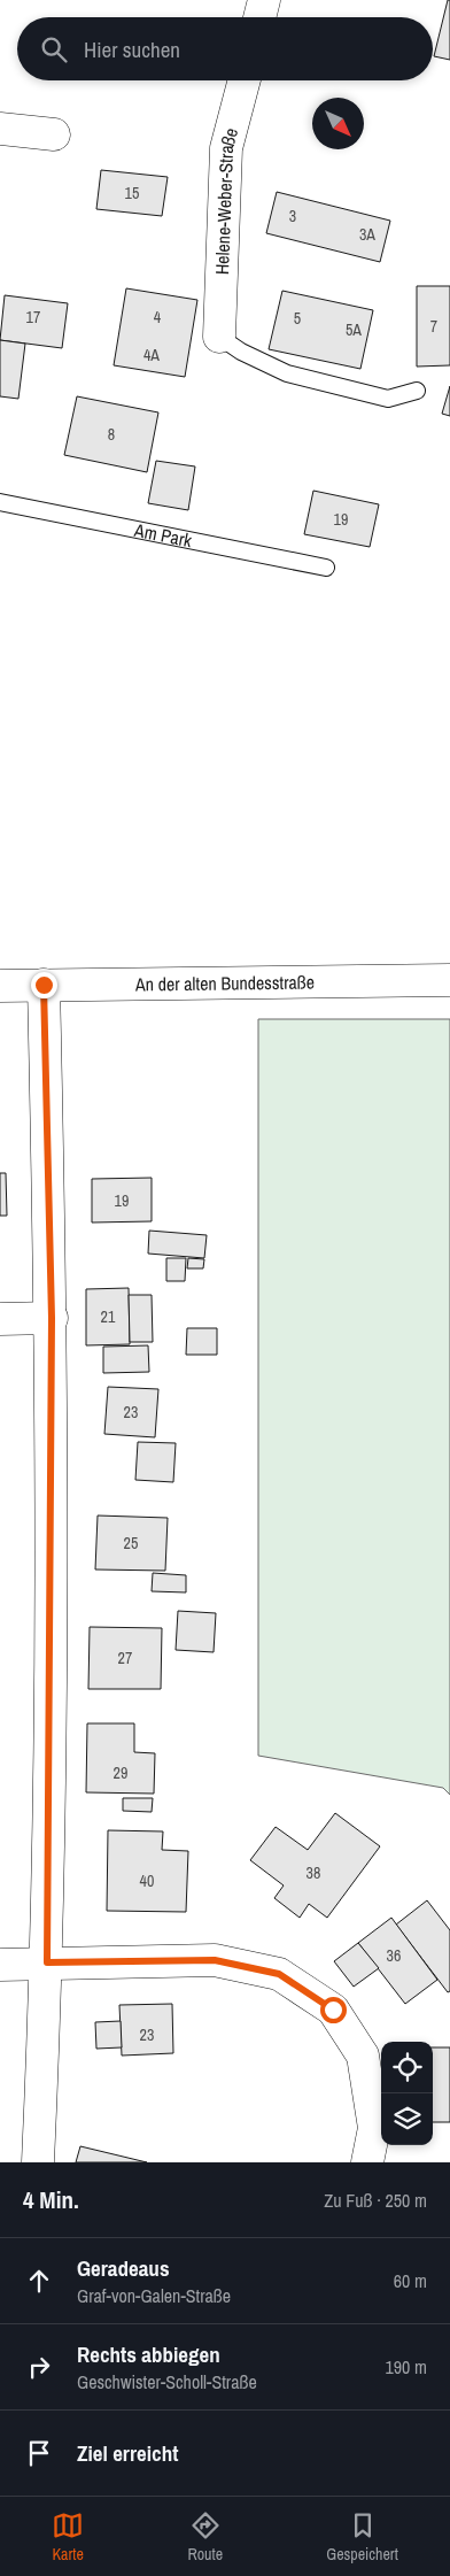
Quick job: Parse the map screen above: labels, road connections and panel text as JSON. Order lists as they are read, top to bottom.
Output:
{
  "streets": {
    "street": ["Helene-Weber-Straße", "An der alten Bundesstraße"],
    "lane": ["Am Park"]
  },
  "house_numbers": [
    "15",
    "3",
    "3A",
    "17",
    "4",
    "5",
    "7",
    "5A",
    "4A",
    "8",
    "19",
    "19",
    "21",
    "23",
    "25",
    "27",
    "29",
    "38",
    "40",
    "36",
    "23"
  ],
  "north": "bottom right",
  "page": {
    "search": "Hier suchen",
    "heading": ["4 Min.", "Zu Fuß · 250 m"],
    "list": [
      ["Geradeaus", "Graf-von-Galen-Straße", "60 m"],
      ["Rechts abbiegen", "Geschwister-Scholl-Straße", "190 m"],
      "Ziel erreicht"
    ],
    "nav": ["Karte", "Route", "Gespeichert"]
  }
}
